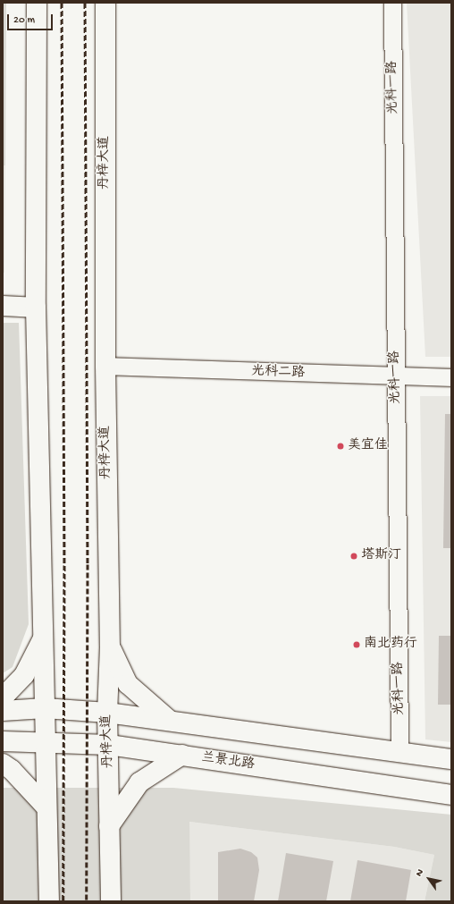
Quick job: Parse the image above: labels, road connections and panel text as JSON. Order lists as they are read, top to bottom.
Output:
{
  "streets": {
    "main road": ["丹梓大道", "兰景北路"],
    "street": ["光科一路", "光科二路"]
  },
  "crossings": [
    ["光科一路", "光科二路"],
    ["丹梓大道", "光科二路"],
    ["丹梓大道", "兰景北路"]
  ],
  "places": ["美宜佳", "塔斯汀", "南北药行"],
  "scale_bar": "20 m",
  "north": "top left"
}
